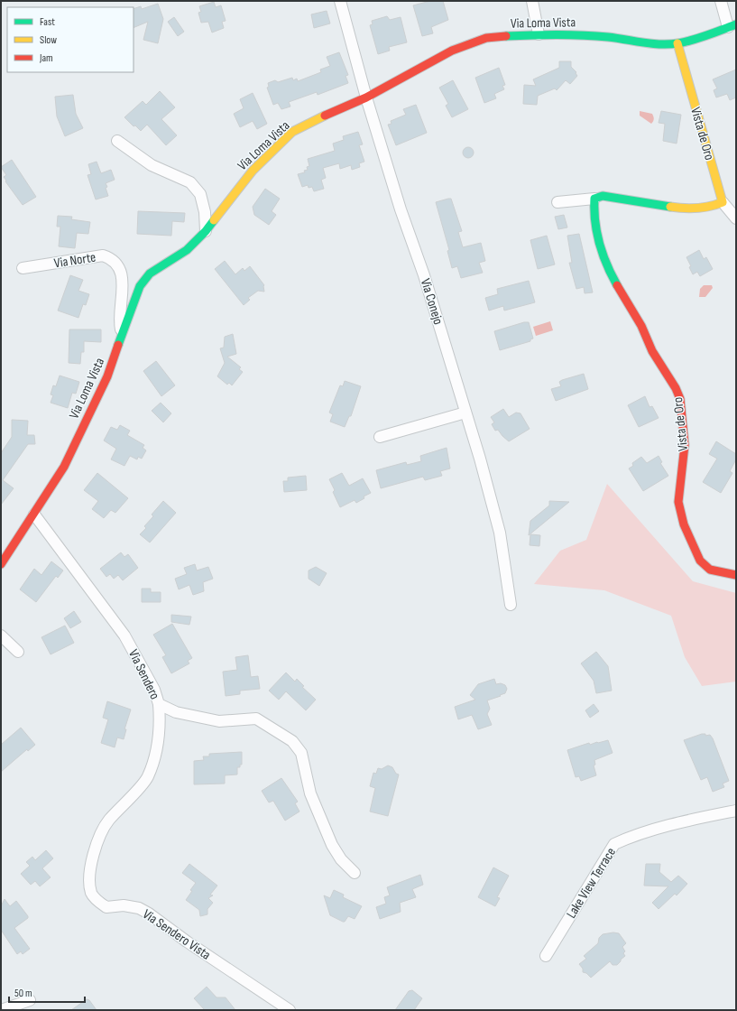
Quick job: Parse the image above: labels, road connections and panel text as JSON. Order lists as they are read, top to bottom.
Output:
{
  "streets": {
    "street": [
      "Via Loma Vista",
      "Vista de Oro",
      "Via Norte",
      "Via Conejo",
      "Via Sendero",
      "Lake View Terrace",
      "Via Sendero Vista"
    ]
  },
  "crossings": [
    ["Via Loma Vista", "Vista de Oro"],
    ["Via Loma Vista", "Via Norte"],
    ["Via Loma Vista", "Via Conejo"],
    ["Via Loma Vista", "Via Sendero"],
    ["Via Sendero", "Via Sendero Vista"]
  ],
  "legend": ["Fast", "Slow", "Jam"],
  "scale_bar": "50 m"
}
